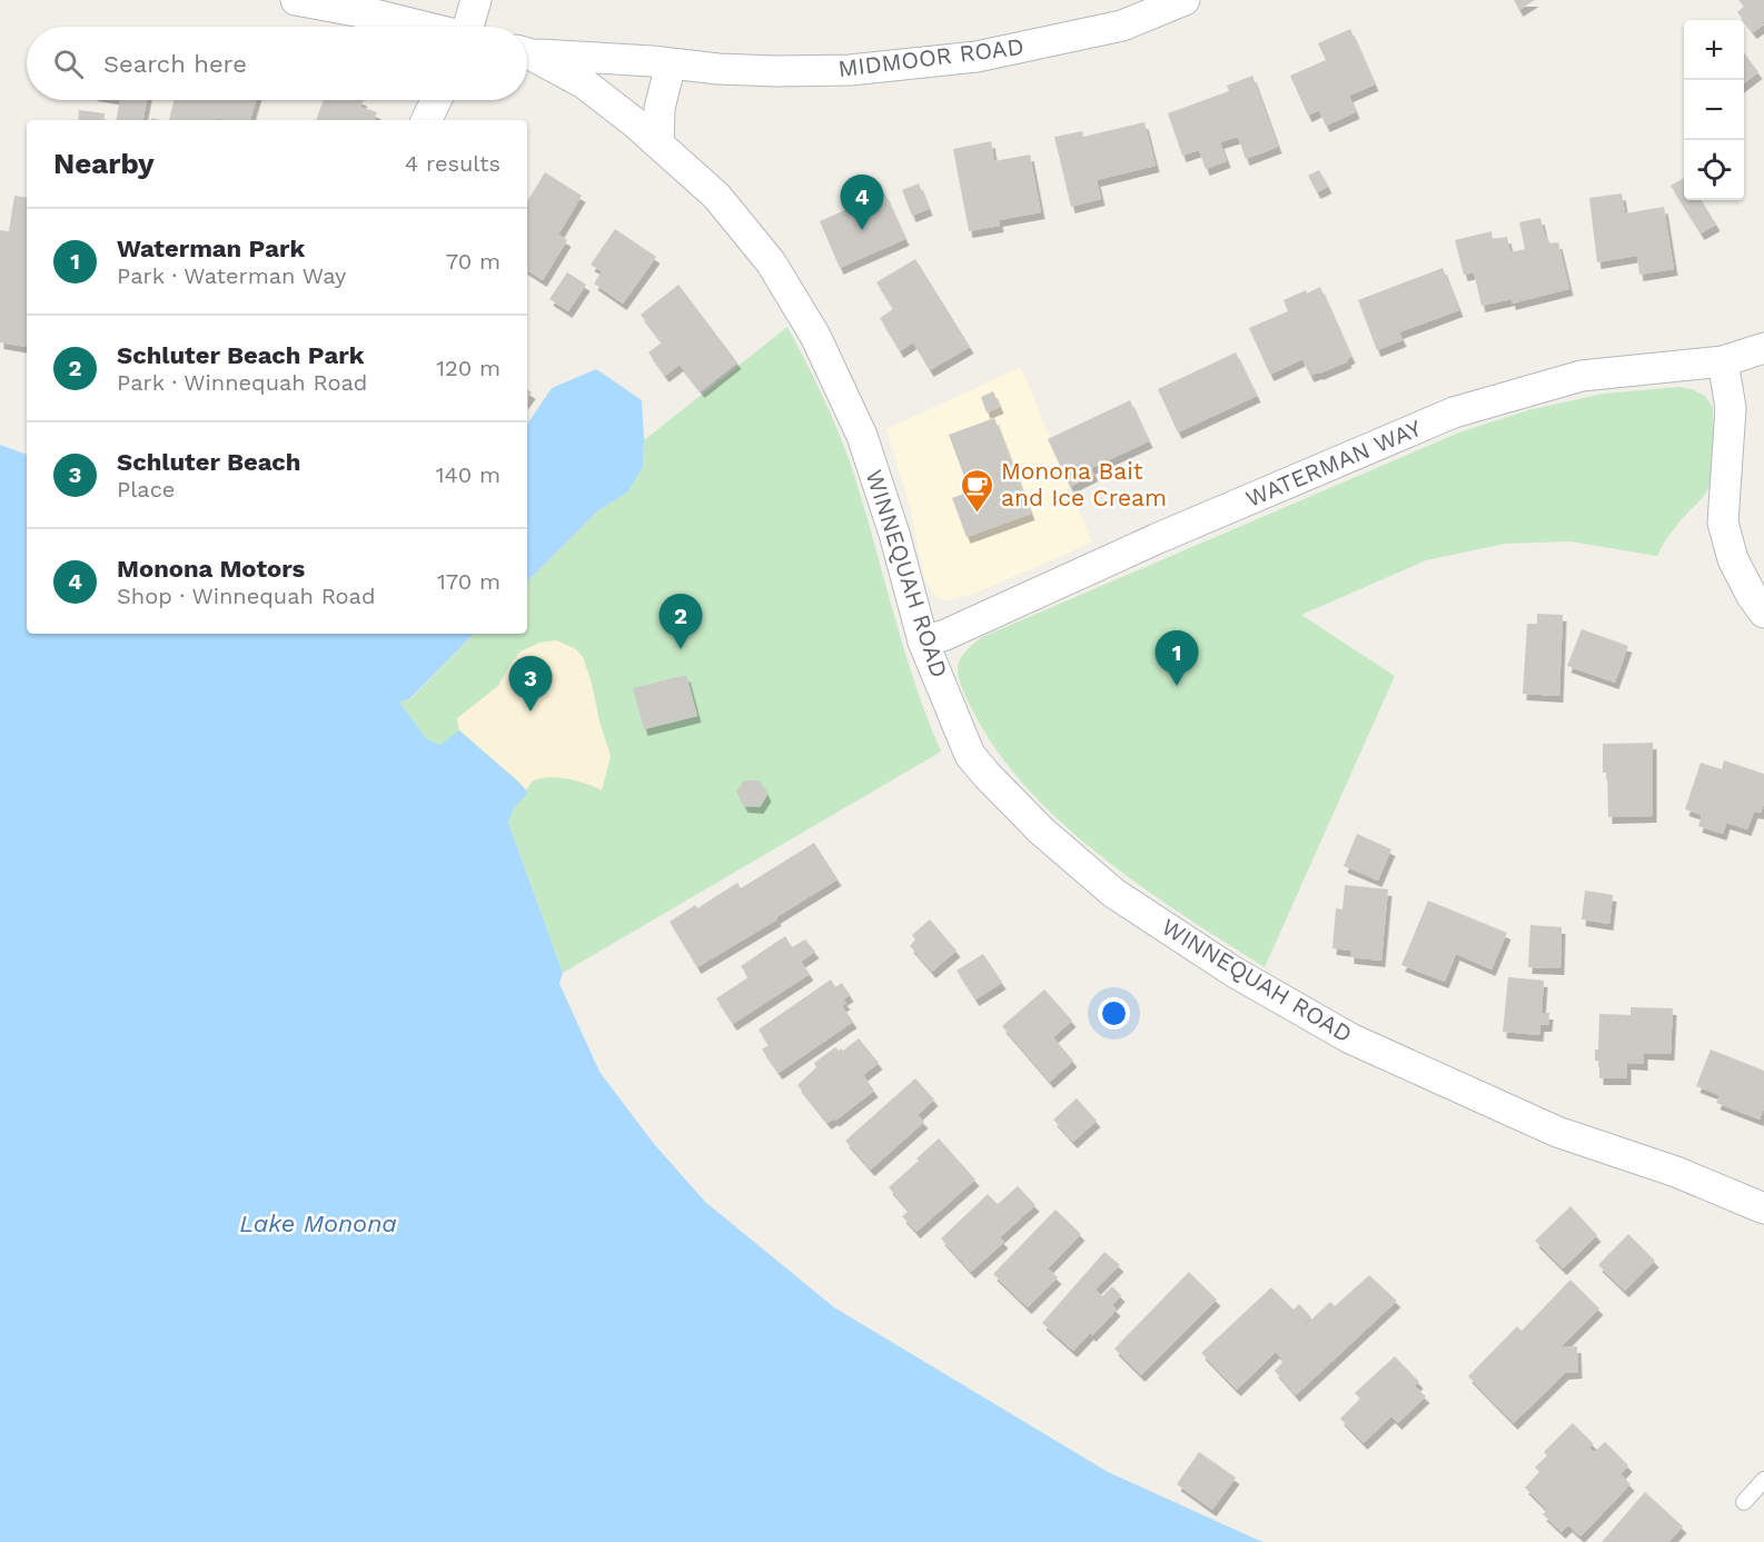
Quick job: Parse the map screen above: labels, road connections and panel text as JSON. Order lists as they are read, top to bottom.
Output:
{
  "streets": {
    "street": ["MIDMOOR ROAD", "WATERMAN WAY", "WINNEQUAH ROAD"]
  },
  "crossings": [
    ["WATERMAN WAY", "WINNEQUAH ROAD"]
  ],
  "water": ["Lake Monona"],
  "places": {
    "cafe": ["Monona Bait and Ice Cream"]
  },
  "page": {
    "map_buttons": ["+", "−"],
    "search": "Search here",
    "heading": ["Nearby", "4 results"],
    "pins": [
      "4",
      "2",
      "1",
      "3"
    ],
    "list": [
      {
        "mark": "1",
        "name": "Waterman Park",
        "note": "Park · Waterman Way",
        "value": "70 m"
      },
      {
        "mark": "2",
        "name": "Schluter Beach Park",
        "note": "Park · Winnequah Road",
        "value": "120 m"
      },
      {
        "mark": "3",
        "name": "Schluter Beach",
        "note": "Place",
        "value": "140 m"
      },
      {
        "mark": "4",
        "name": "Monona Motors",
        "note": "Shop · Winnequah Road",
        "value": "170 m"
      }
    ]
  }
}
